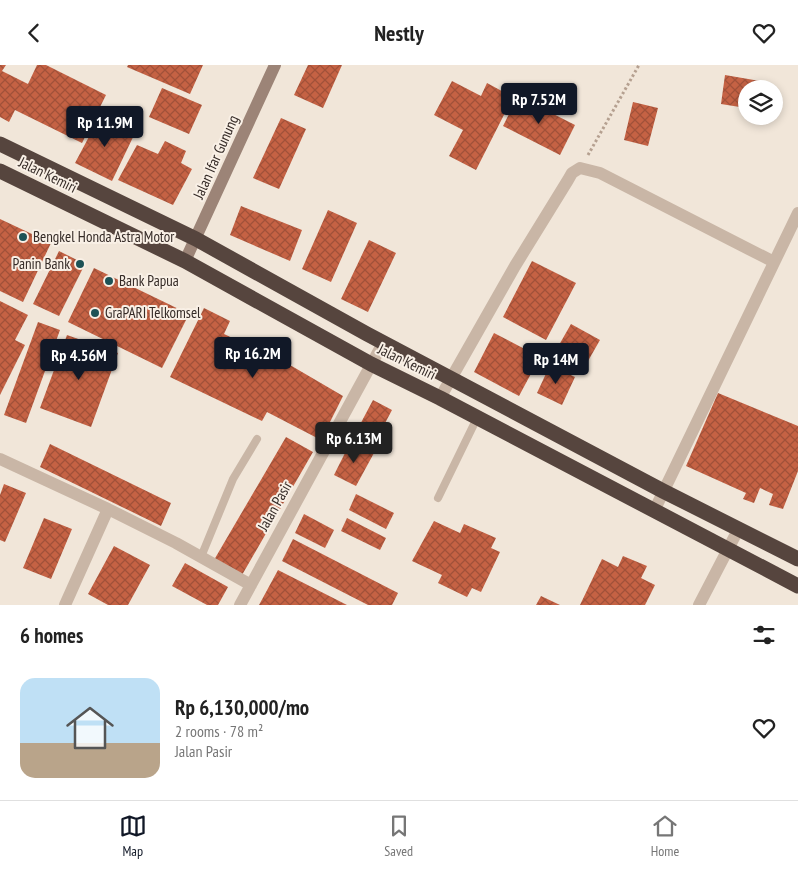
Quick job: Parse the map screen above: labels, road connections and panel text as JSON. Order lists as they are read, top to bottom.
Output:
{
  "streets": {
    "highway": ["Jalan Kemiri"],
    "street": ["Jalan Ifar Gunung", "Jalan Pasir"]
  },
  "crossings": [
    ["Jalan Ifar Gunung", "Jalan Kemiri"],
    ["Jalan Kemiri", "Jalan Pasir"]
  ],
  "places": [
    "Bengkel Honda Astra Motor",
    "Panin Bank",
    "Bank Papua",
    "GraPARI Telkomsel"
  ],
  "page": {
    "header": "Nestly",
    "price": [
      "Rp 7.52M",
      "Rp 11.9M",
      "Rp 16.2M",
      "Rp 4.56M",
      "Rp 14M",
      "Rp 6.13M"
    ],
    "heading": "6 homes",
    "list": [
      {
        "name": "Rp 6,130,000/mo",
        "note": "2 rooms · 78 m² · Jalan Pasir"
      }
    ],
    "tabs": ["Map", "Saved", "Home"]
  }
}
